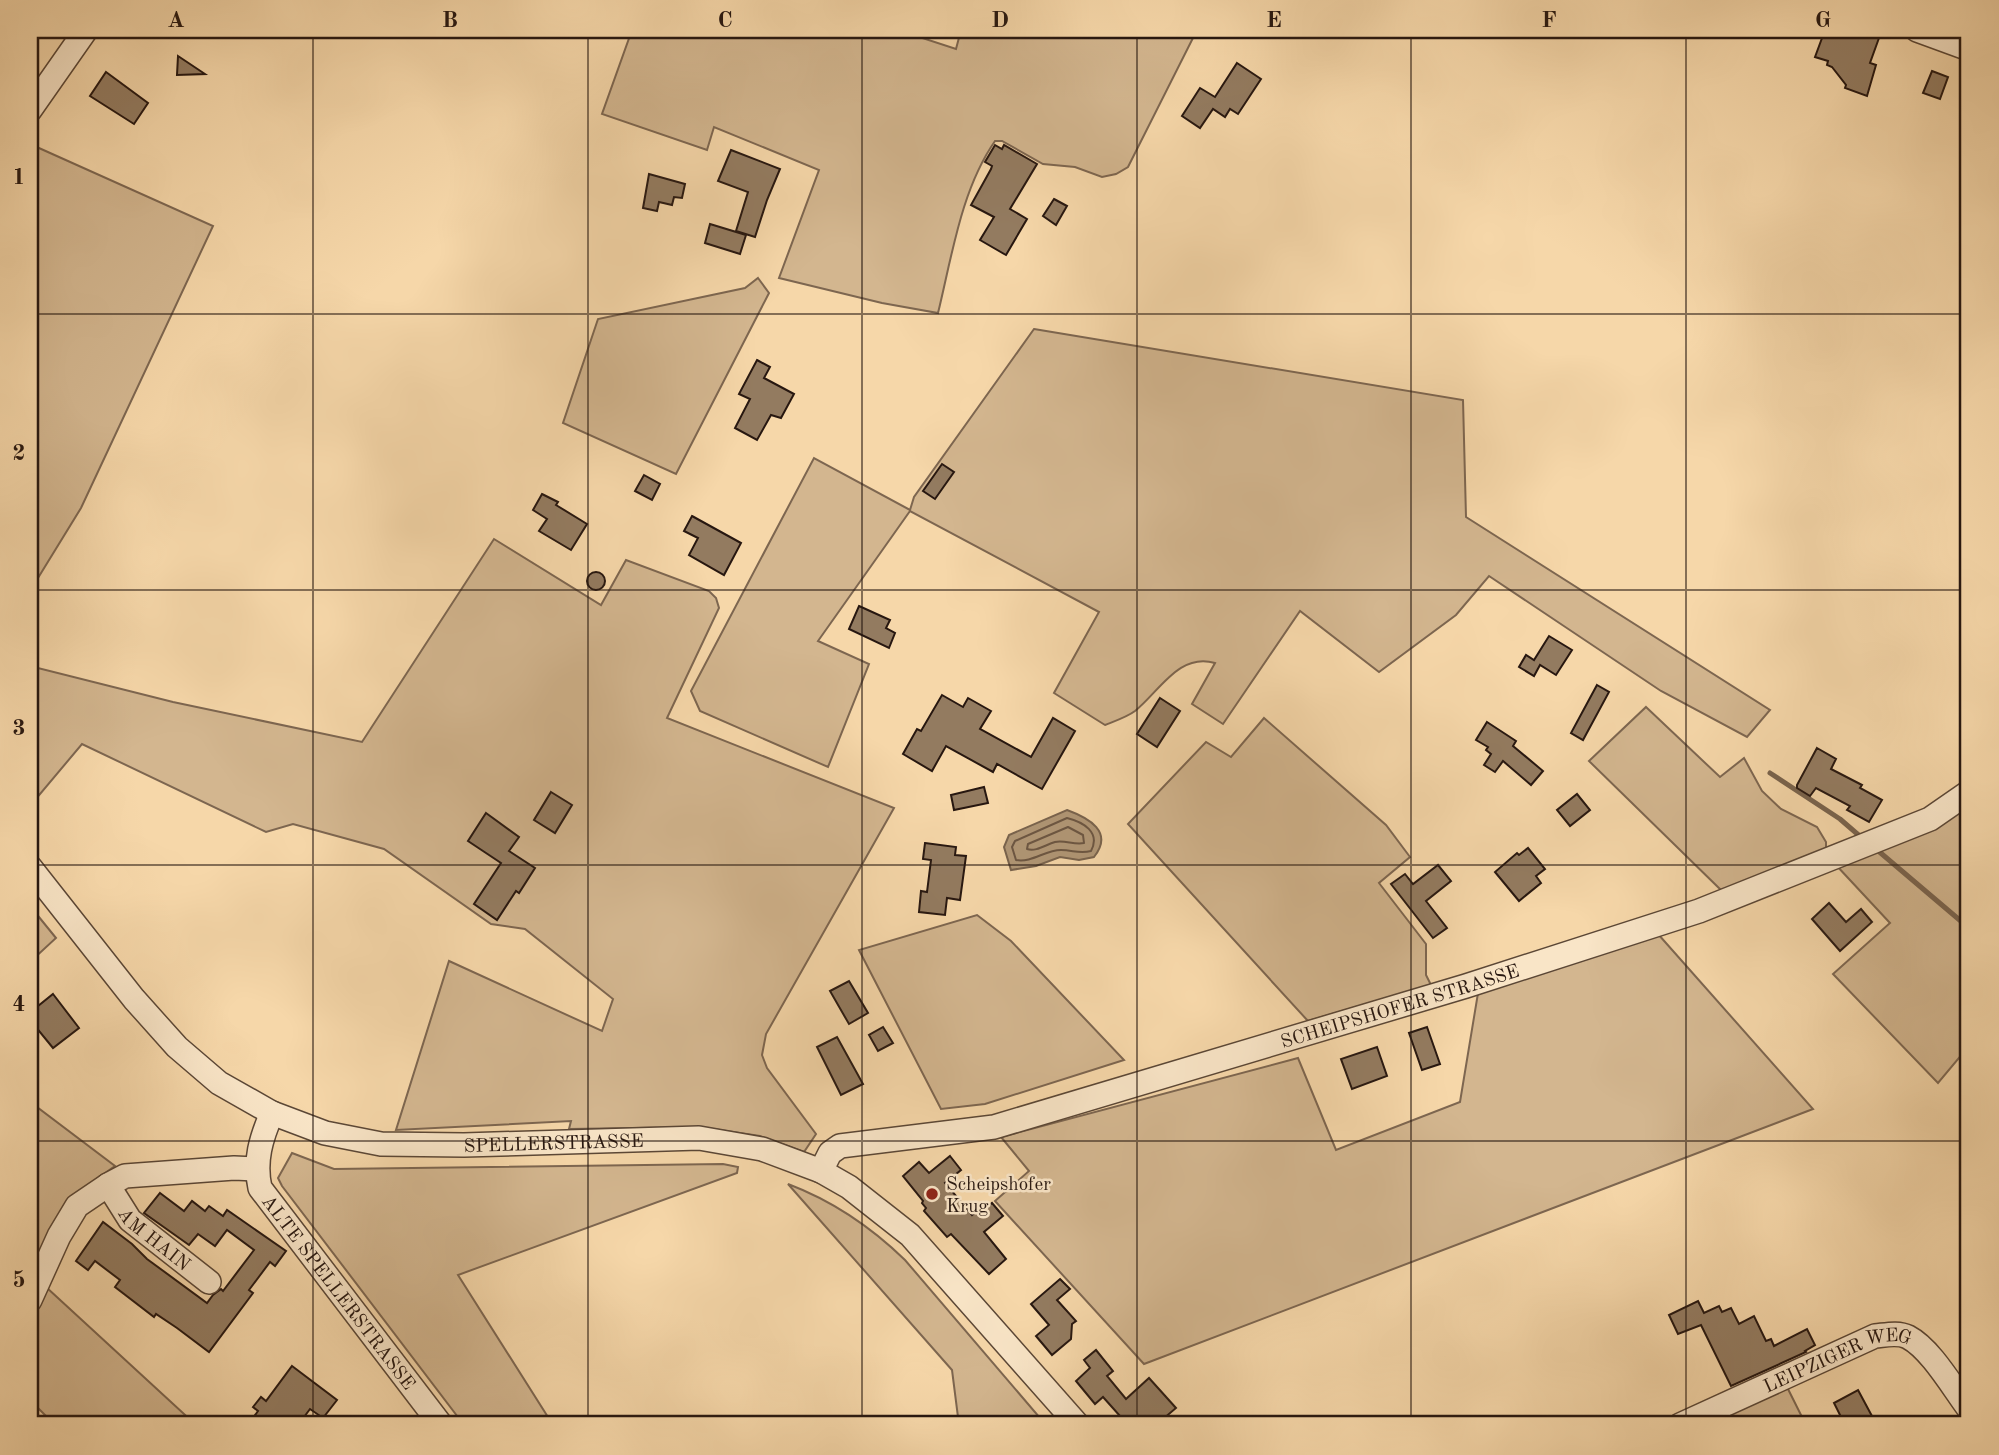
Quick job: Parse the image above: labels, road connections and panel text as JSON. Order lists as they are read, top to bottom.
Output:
{
  "streets": {
    "street": [
      "SCHEIPSHOFER STRASSE",
      "SPELLERSTRASSE",
      "AM HAIN",
      "ALTE SPELLERSTRASSE",
      "LEIPZIGER WEG"
    ]
  },
  "crossings": [
    ["SCHEIPSHOFER STRASSE", "SPELLERSTRASSE"]
  ],
  "places": ["Scheipshofer Krug"],
  "grid": {
    "columns": [
      "A",
      "B",
      "C",
      "D",
      "E",
      "F",
      "G"
    ],
    "rows": [
      "1",
      "2",
      "3",
      "4",
      "5"
    ]
  }
}
